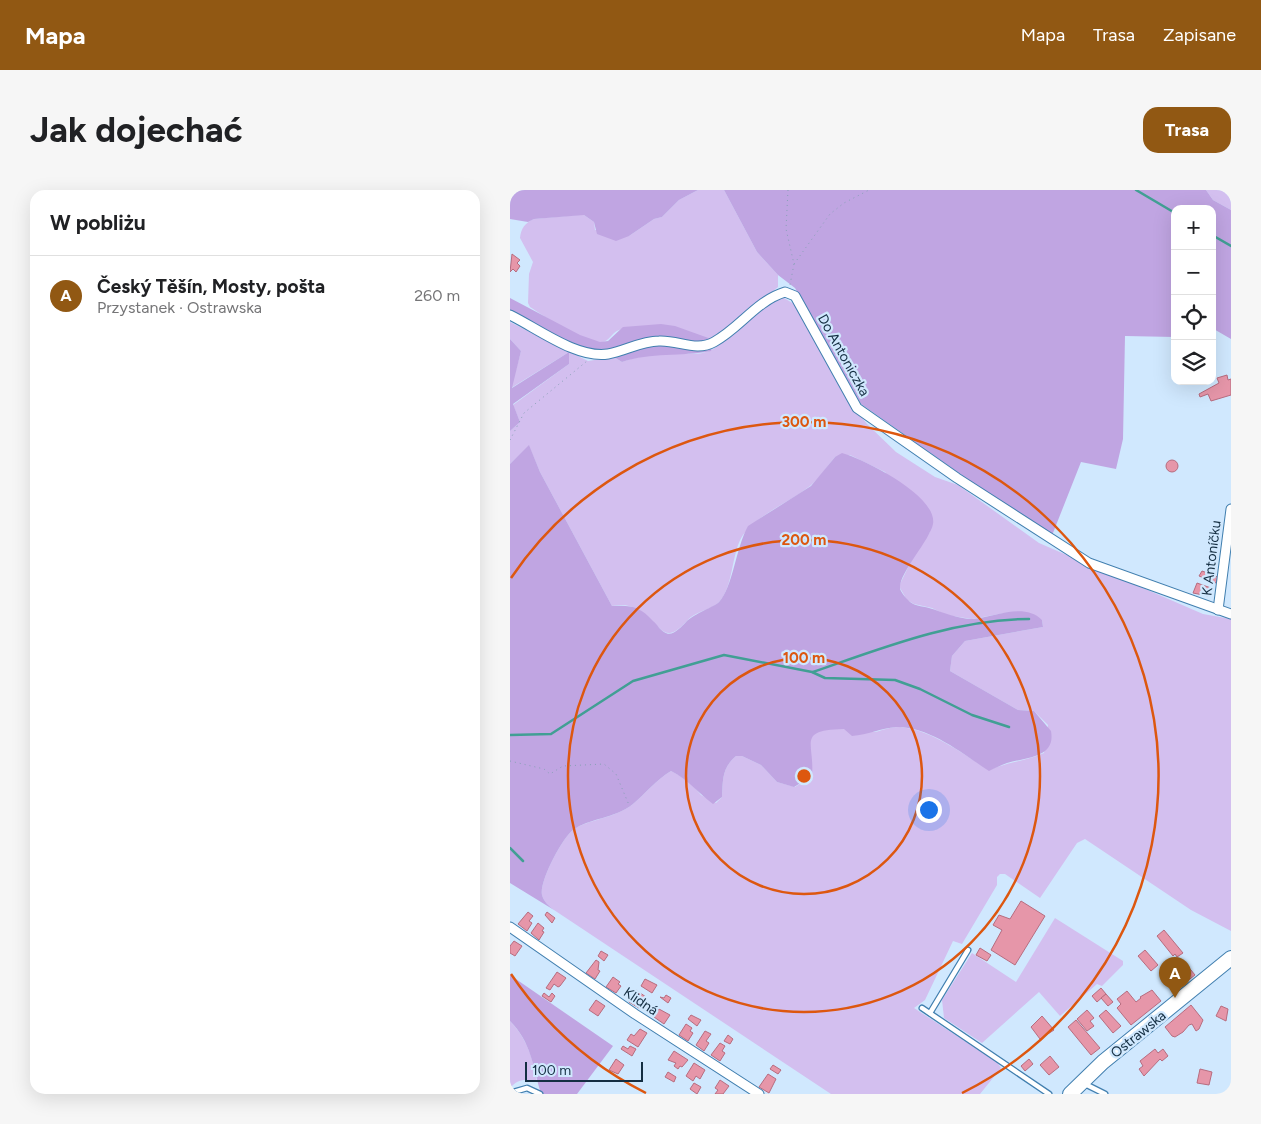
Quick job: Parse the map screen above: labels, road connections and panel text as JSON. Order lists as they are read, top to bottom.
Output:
{
  "streets": {
    "main road": ["Ostrawska"],
    "street": ["Do Antoniczka", "K Antoníčku", "Klidná"]
  },
  "crossings": [
    ["Do Antoniczka", "K Antoníčku"]
  ],
  "scale_bar": "100 m",
  "page": {
    "header": "Mapa",
    "nav": ["Mapa", "Trasa", "Zapisane"],
    "buttons": "Trasa",
    "title": "Jak dojechać",
    "heading": "W pobliżu",
    "map_buttons": ["+", "−"],
    "list": [
      {
        "mark": "A",
        "name": "Český Těšín, Mosty, pošta",
        "note": "Przystanek · Ostrawska",
        "value": "260 m"
      }
    ],
    "pins": "A",
    "scale": "100 m"
  },
  "rings": ["300 m", "200 m", "100 m"]
}
